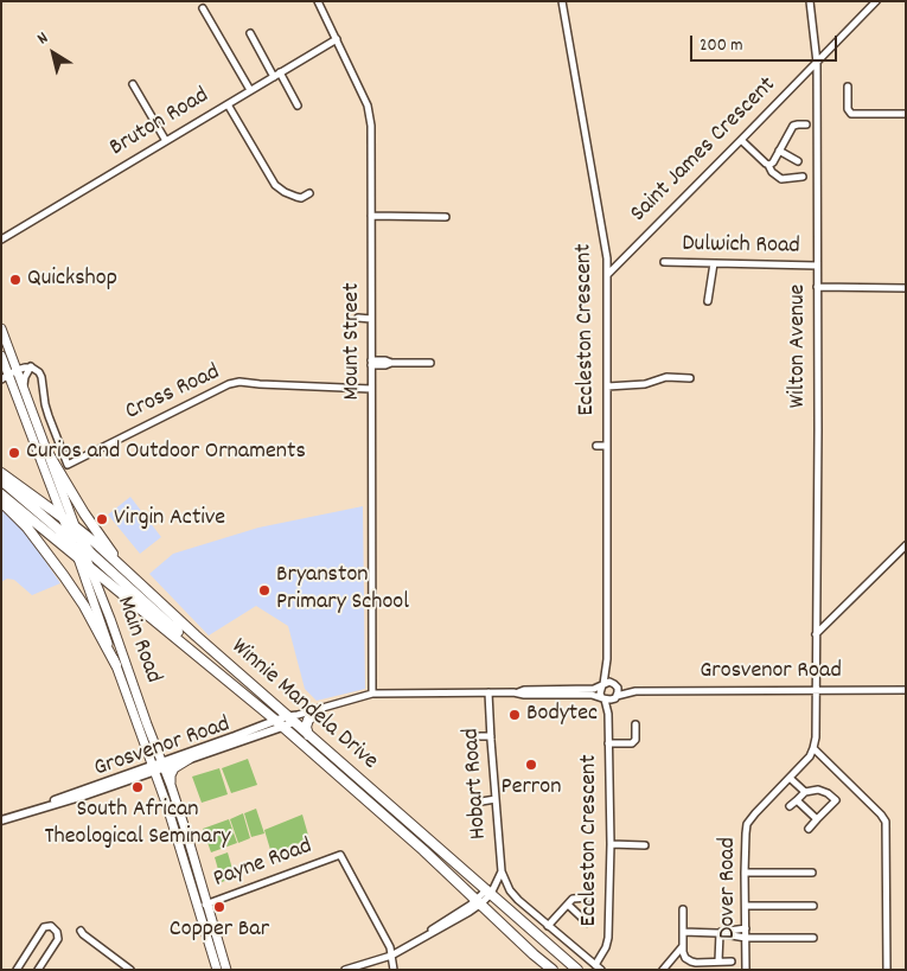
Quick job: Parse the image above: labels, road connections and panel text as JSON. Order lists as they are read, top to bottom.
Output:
{
  "streets": {
    "main road": ["Main Road", "Winnie Mandela Drive"],
    "street": [
      "Bruton Road",
      "Saint James Crescent",
      "Dulwich Road",
      "Eccleston Crescent",
      "Mount Street",
      "Wilton Avenue",
      "Cross Road",
      "Grosvenor Road",
      "Hobart Road",
      "Payne Road",
      "Dover Road"
    ]
  },
  "crossings": [
    ["Bruton Road", "Mount Street"],
    ["Saint James Crescent", "Eccleston Crescent"],
    ["Saint James Crescent", "Wilton Avenue"],
    ["Dulwich Road", "Wilton Avenue"],
    ["Eccleston Crescent", "Grosvenor Road"],
    ["Eccleston Crescent", "Hobart Road"],
    ["Mount Street", "Cross Road"],
    ["Mount Street", "Grosvenor Road"],
    ["Wilton Avenue", "Grosvenor Road"],
    ["Main Road", "Grosvenor Road"],
    ["Main Road", "Winnie Mandela Drive"],
    ["Main Road", "Payne Road"],
    ["Grosvenor Road", "Winnie Mandela Drive"],
    ["Grosvenor Road", "Hobart Road"],
    ["Winnie Mandela Drive", "Hobart Road"],
    ["Hobart Road", "Payne Road"]
  ],
  "places": [
    "Quickshop",
    "Curios and Outdoor Ornaments",
    "Virgin Active",
    "Bryanston Primary School",
    "Bodytec",
    "Perron",
    "South African Theological Seminary",
    "Copper Bar"
  ],
  "scale_bar": "200 m",
  "north": "top left"
}
